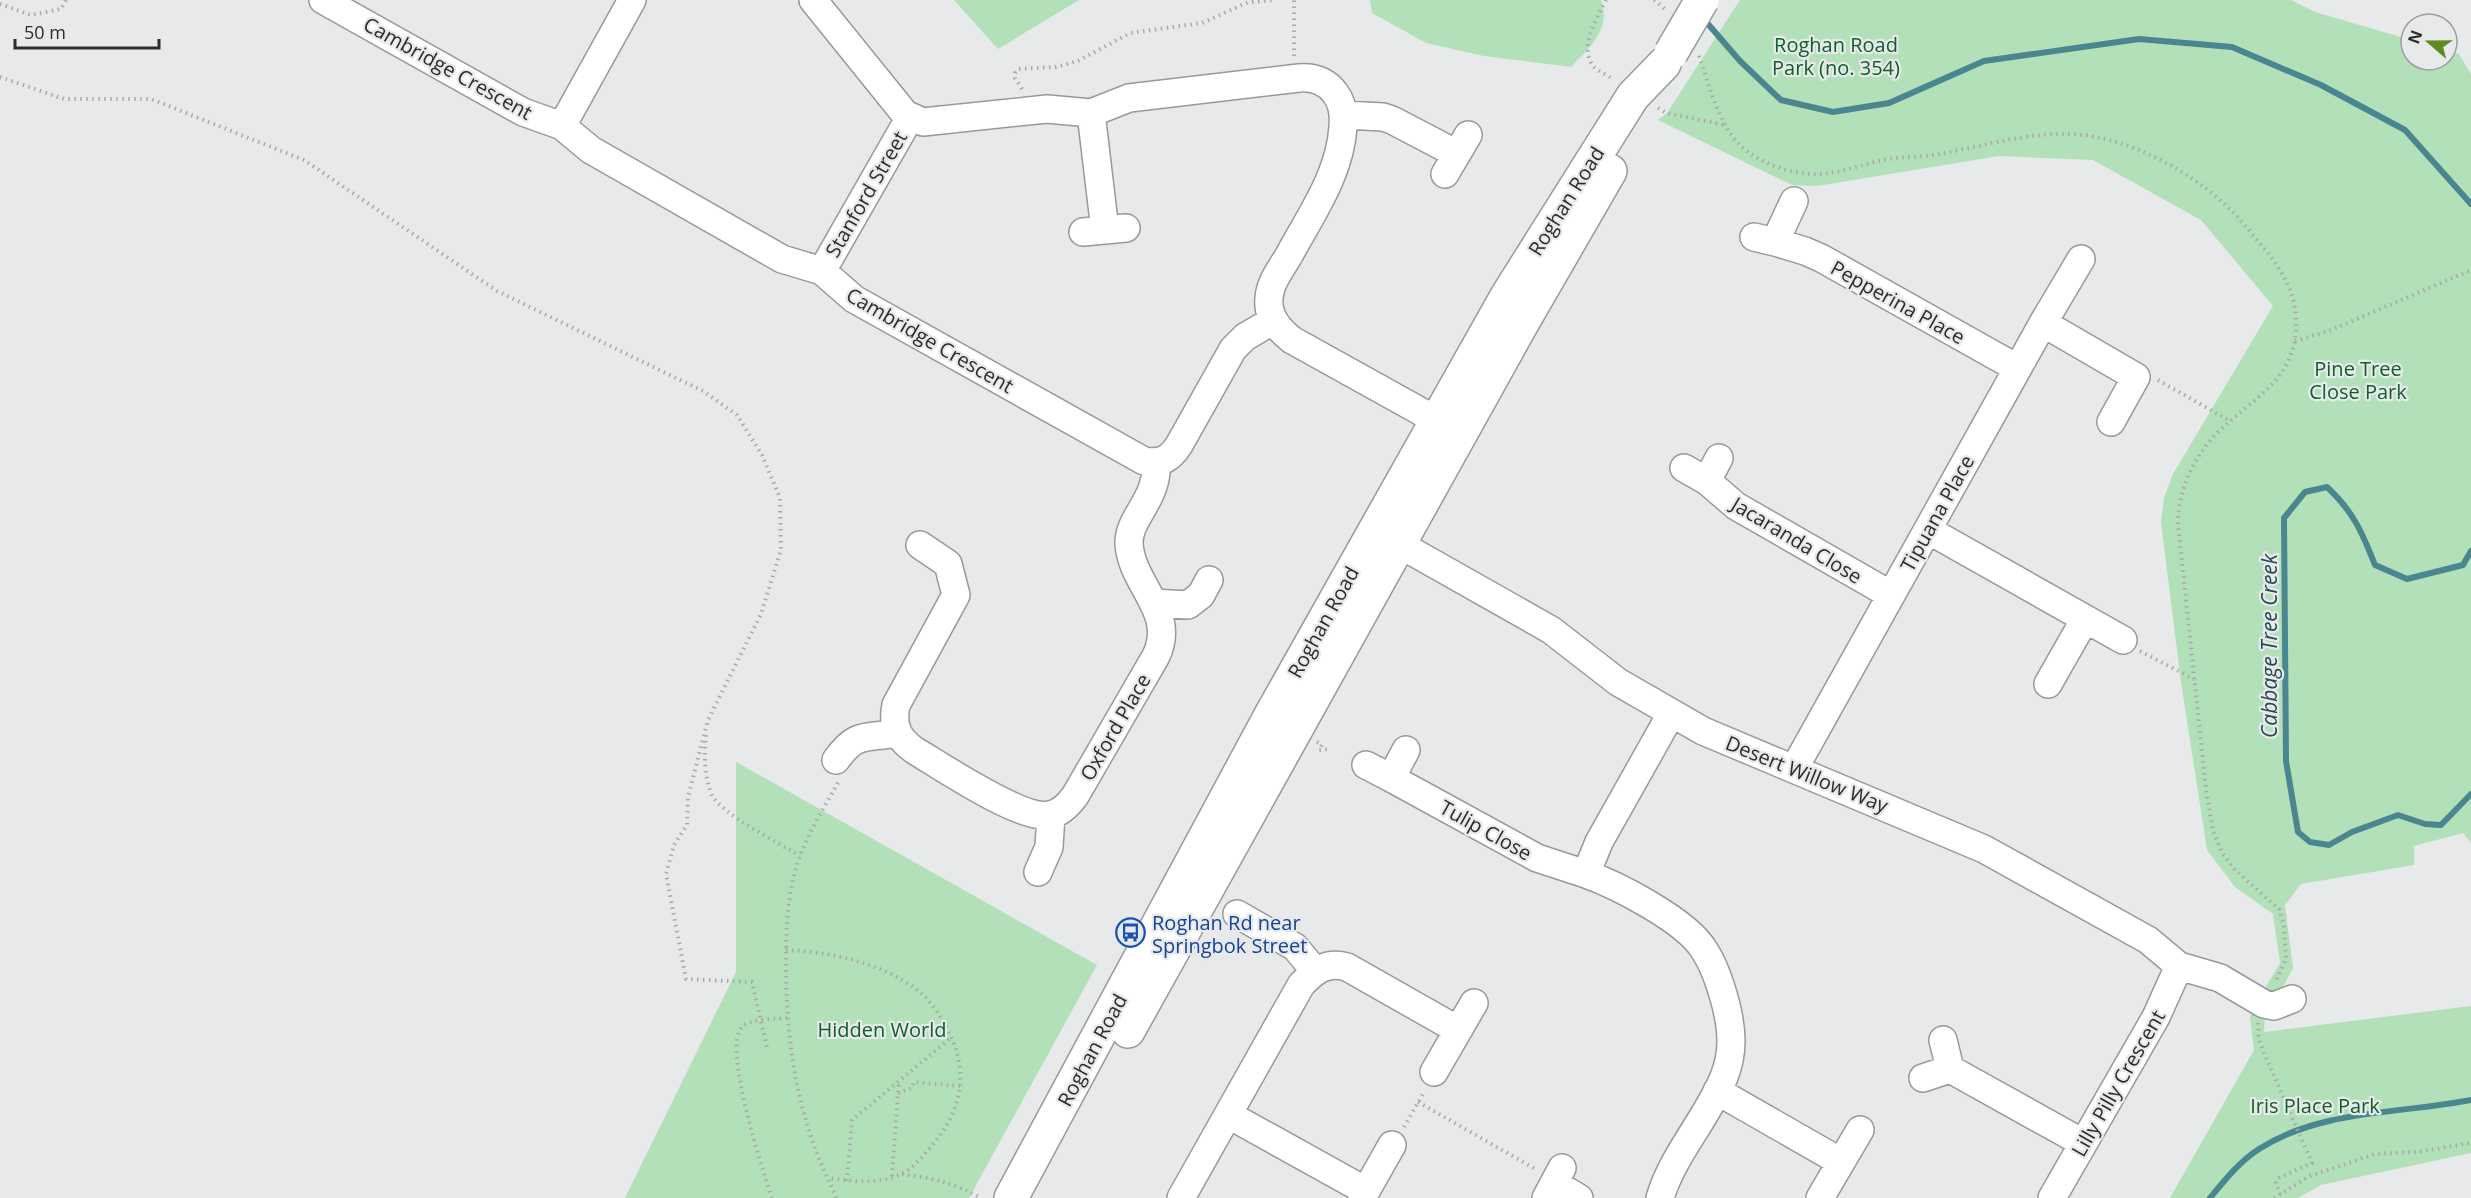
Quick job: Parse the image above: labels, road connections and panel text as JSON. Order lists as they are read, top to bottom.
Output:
{
  "streets": {
    "main road": ["Roghan Road"],
    "street": [
      "Cambridge Crescent",
      "Stanford Street",
      "Pepperina Place",
      "Tipuana Place",
      "Jacaranda Close",
      "Oxford Place",
      "Desert Willow Way",
      "Tulip Close",
      "Lilly Pilly Crescent"
    ]
  },
  "crossings": [
    ["Cambridge Crescent", "Stanford Street"],
    ["Cambridge Crescent", "Oxford Place"],
    ["Roghan Road", "Desert Willow Way"],
    ["Pepperina Place", "Tipuana Place"],
    ["Tipuana Place", "Jacaranda Close"],
    ["Tipuana Place", "Desert Willow Way"],
    ["Desert Willow Way", "Lilly Pilly Crescent"]
  ],
  "water": ["Cabbage Tree Creek"],
  "parks": [
    "Roghan Road Park (no. 354)",
    "Pine Tree Close Park",
    "Hidden World",
    "Iris Place Park"
  ],
  "places": {
    "bus stop": ["Roghan Rd near Springbok Street"]
  },
  "scale_bar": "50 m",
  "north": "left"
}
